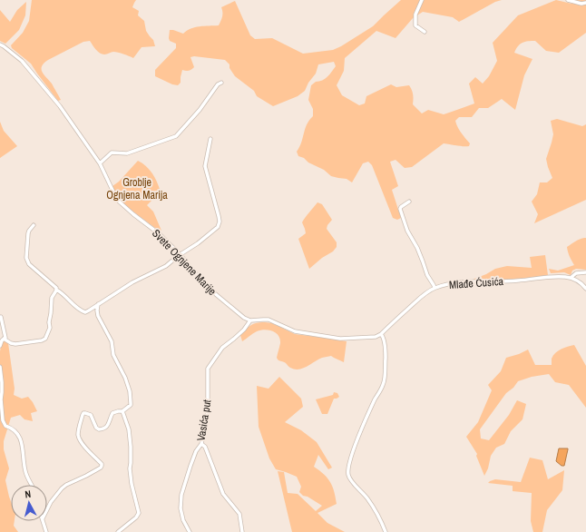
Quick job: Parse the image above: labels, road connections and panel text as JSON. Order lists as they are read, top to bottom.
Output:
{
  "streets": {
    "street": ["Svete Ognjene Marije", "Mlađe Ćusića", "Vasića put"]
  },
  "crossings": [
    ["Svete Ognjene Marije", "Vasića put"]
  ],
  "parks": ["Groblje Ognjena Marija"],
  "north": "top"
}
